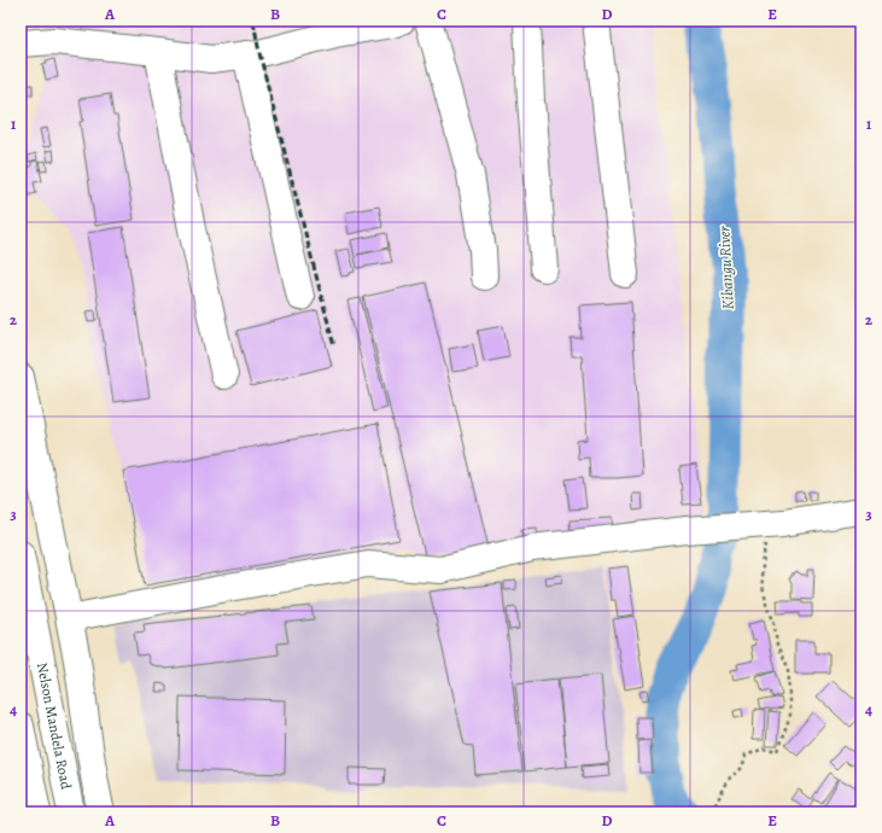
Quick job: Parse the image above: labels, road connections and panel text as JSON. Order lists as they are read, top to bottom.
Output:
{
  "streets": {
    "street": ["Nelson Mandela Road"]
  },
  "water": ["Kibangu River"],
  "grid": {
    "columns": [
      "A",
      "B",
      "C",
      "D",
      "E"
    ],
    "rows": [
      "1",
      "2",
      "3",
      "4"
    ]
  }
}
